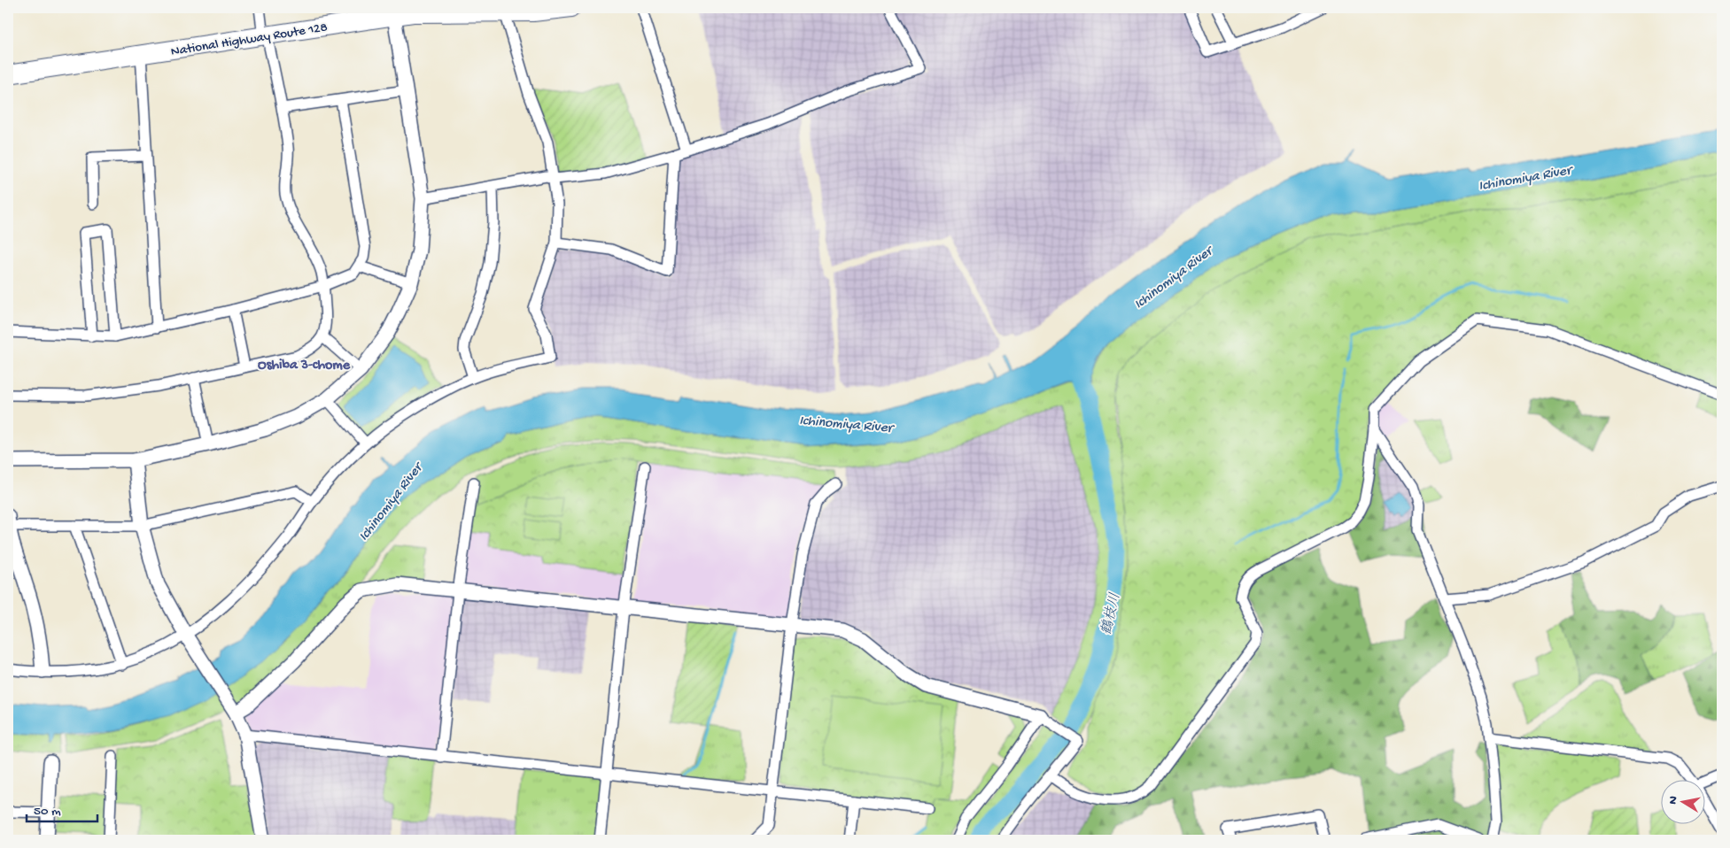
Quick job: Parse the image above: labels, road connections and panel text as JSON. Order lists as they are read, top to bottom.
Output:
{
  "streets": {
    "highway": ["National Highway Route 128"]
  },
  "districts": ["Oshiba 3-chome"],
  "water": ["Ichinomiya River", "鶴枝川"],
  "scale_bar": "50 m",
  "north": "left"
}
